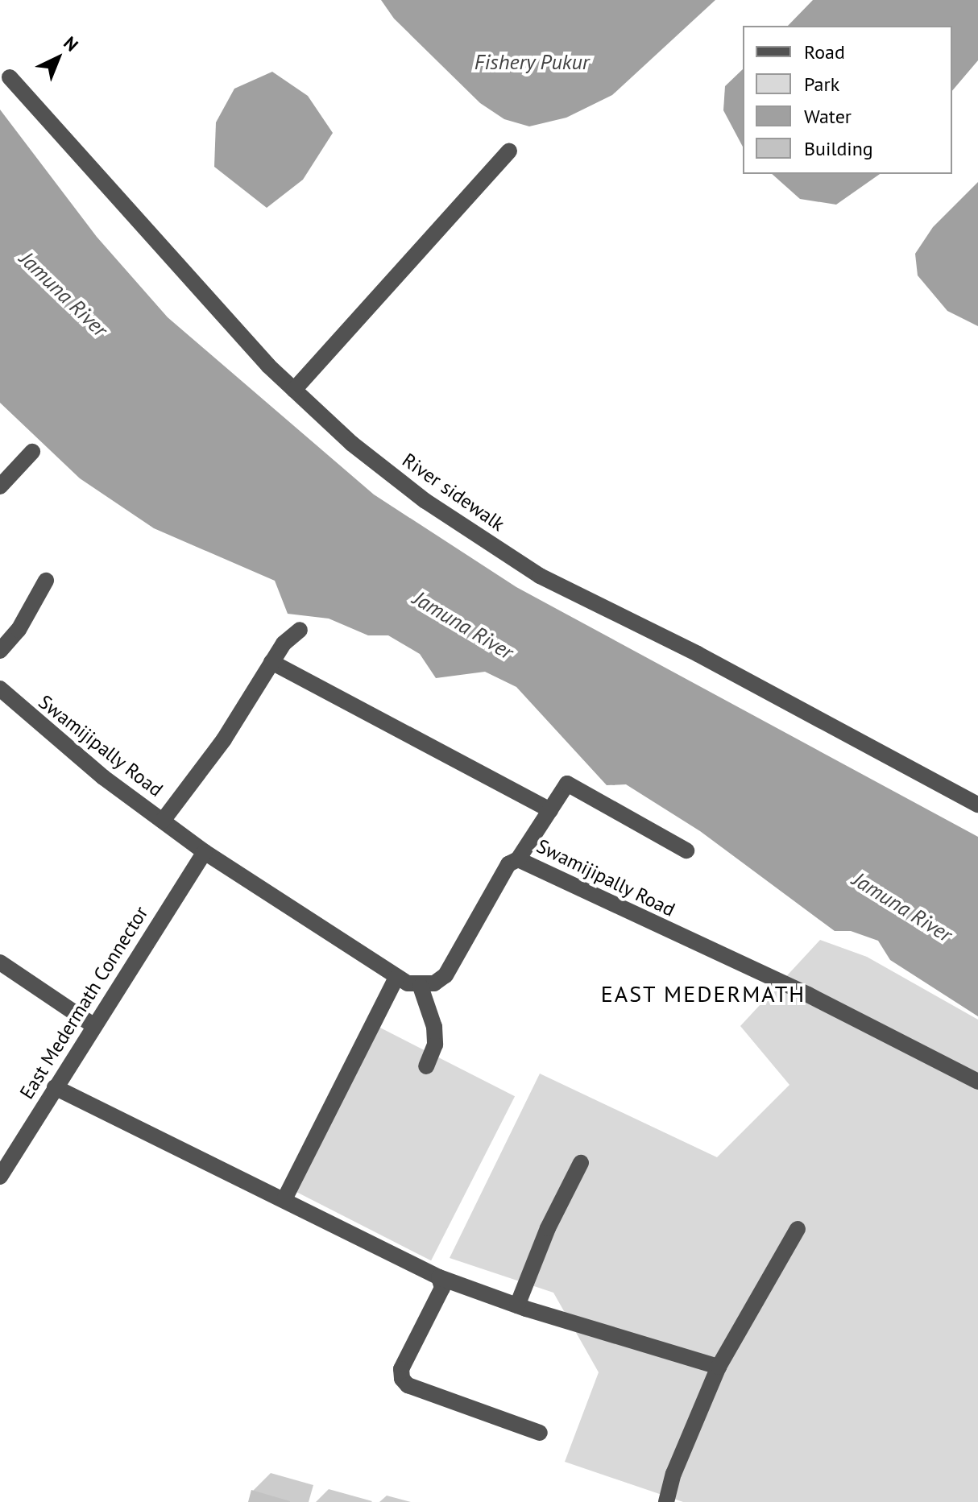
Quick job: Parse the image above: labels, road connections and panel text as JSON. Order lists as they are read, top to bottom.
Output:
{
  "streets": {
    "street": ["River sidewalk", "Swamijipally Road", "East Medermath Connector"]
  },
  "crossings": [
    ["Swamijipally Road", "East Medermath Connector"]
  ],
  "districts": ["EAST MEDERMATH"],
  "water": ["Fishery Pukur", "Jamuna River"],
  "legend": [
    "Road",
    "Park",
    "Water",
    "Building"
  ],
  "north": "top right"
}
